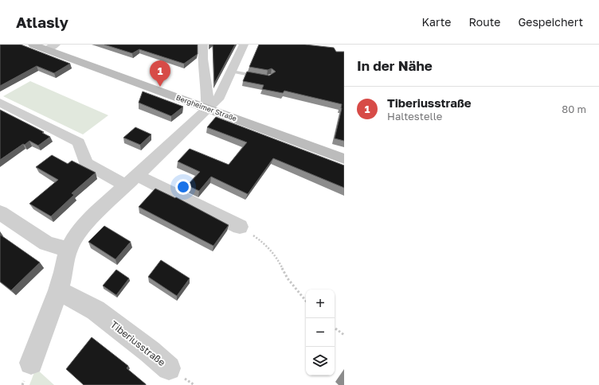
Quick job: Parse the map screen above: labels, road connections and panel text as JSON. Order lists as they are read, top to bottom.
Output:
{
  "streets": {
    "street": ["Bergheimer Straße", "Tiberiusstraße"]
  },
  "page": {
    "header": "Atlasly",
    "nav": ["Karte", "Route", "Gespeichert"],
    "heading": "In der Nähe",
    "pins": "1",
    "list": [
      {
        "mark": "1",
        "name": "Tiberiusstraße",
        "note": "Haltestelle",
        "value": "80 m"
      }
    ],
    "map_buttons": ["+", "−"]
  }
}
